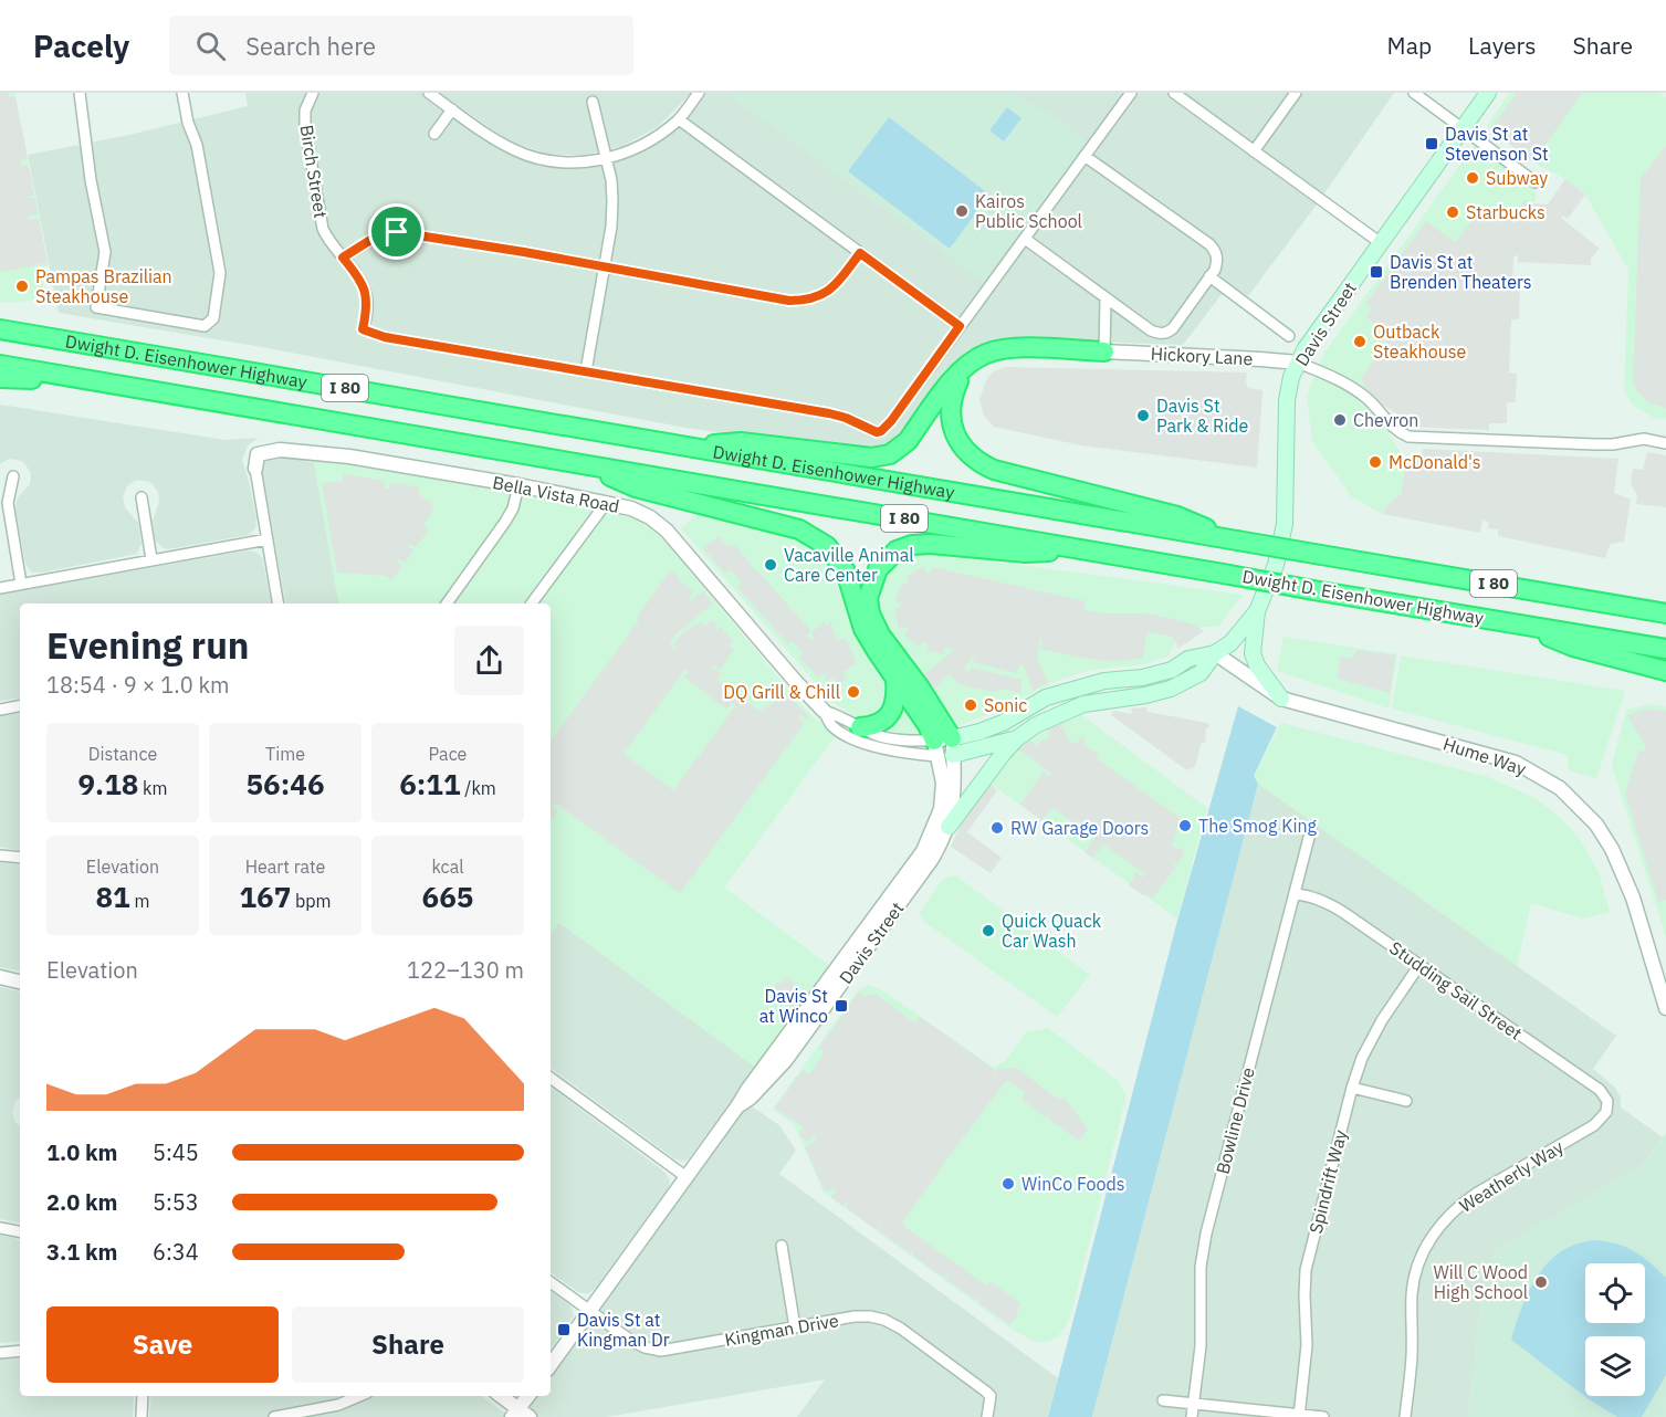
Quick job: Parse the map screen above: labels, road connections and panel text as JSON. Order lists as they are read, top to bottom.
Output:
{
  "streets": {
    "highway": ["Dwight D. Eisenhower Highway", "I 80"],
    "main road": ["Davis Street"],
    "street": [
      "Birch Street",
      "Hickory Lane",
      "Bella Vista Road",
      "Hume Way",
      "Studding Sail Street",
      "Bowline Drive",
      "Weatherly Way",
      "Spindrift Way",
      "Kingman Drive"
    ]
  },
  "crossings": [
    ["Davis Street", "Hickory Lane"],
    ["Davis Street", "Bella Vista Road"],
    ["Davis Street", "Hume Way"],
    ["Davis Street", "Kingman Drive"],
    ["Studding Sail Street", "Bowline Drive"],
    ["Studding Sail Street", "Weatherly Way"],
    ["Studding Sail Street", "Spindrift Way"]
  ],
  "places": {
    "transit": [
      "Davis St at Stevenson St",
      "Davis St at Brenden Theaters",
      "Davis St at Winco",
      "Davis St at Kingman Dr"
    ],
    "other": [
      "Subway",
      "Kairos Public School",
      "Starbucks",
      "Pampas Brazilian Steakhouse",
      "Outback Steakhouse",
      "Davis St Park & Ride",
      "Chevron",
      "McDonald's",
      "Vacaville Animal Care Center",
      "DQ Grill & Chill",
      "Sonic",
      "The Smog King",
      "RW Garage Doors",
      "Quick Quack Car Wash",
      "WinCo Foods",
      "Will C Wood High School"
    ]
  },
  "page": {
    "header": "Pacely",
    "search": "Search here",
    "nav": ["Map", "Layers", "Share"],
    "heading": ["Evening run", "18:54 · 9 × 1.0 km"],
    "stats": [
      ["Distance", "9.18 km"],
      ["Time", "56:46"],
      ["Pace", "6:11 /km"],
      ["Elevation", "81 m"],
      ["Heart rate", "167 bpm"],
      ["kcal", "665"]
    ],
    "chart": ["Elevation", "122–130 m"],
    "list": [
      {
        "name": "1.0 km",
        "note": "5:45"
      },
      {
        "name": "2.0 km",
        "note": "5:53"
      },
      {
        "name": "3.1 km",
        "note": "6:34"
      }
    ],
    "buttons": ["Save", "Share"]
  }
}
